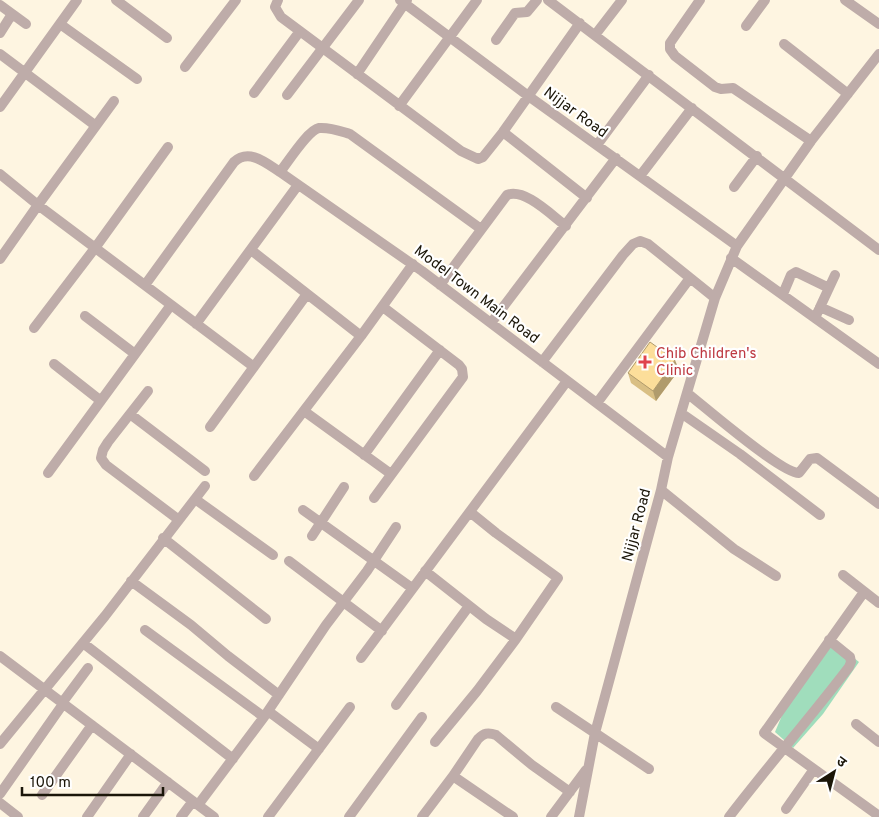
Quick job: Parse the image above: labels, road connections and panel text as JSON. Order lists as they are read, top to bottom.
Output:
{
  "streets": {
    "street": ["Nijjar Road", "Model Town Main Road"]
  },
  "crossings": [
    ["Nijjar Road", "Model Town Main Road"]
  ],
  "places": {
    "health": ["Chib Children's Clinic"]
  },
  "scale_bar": "100 m",
  "north": "top right"
}
